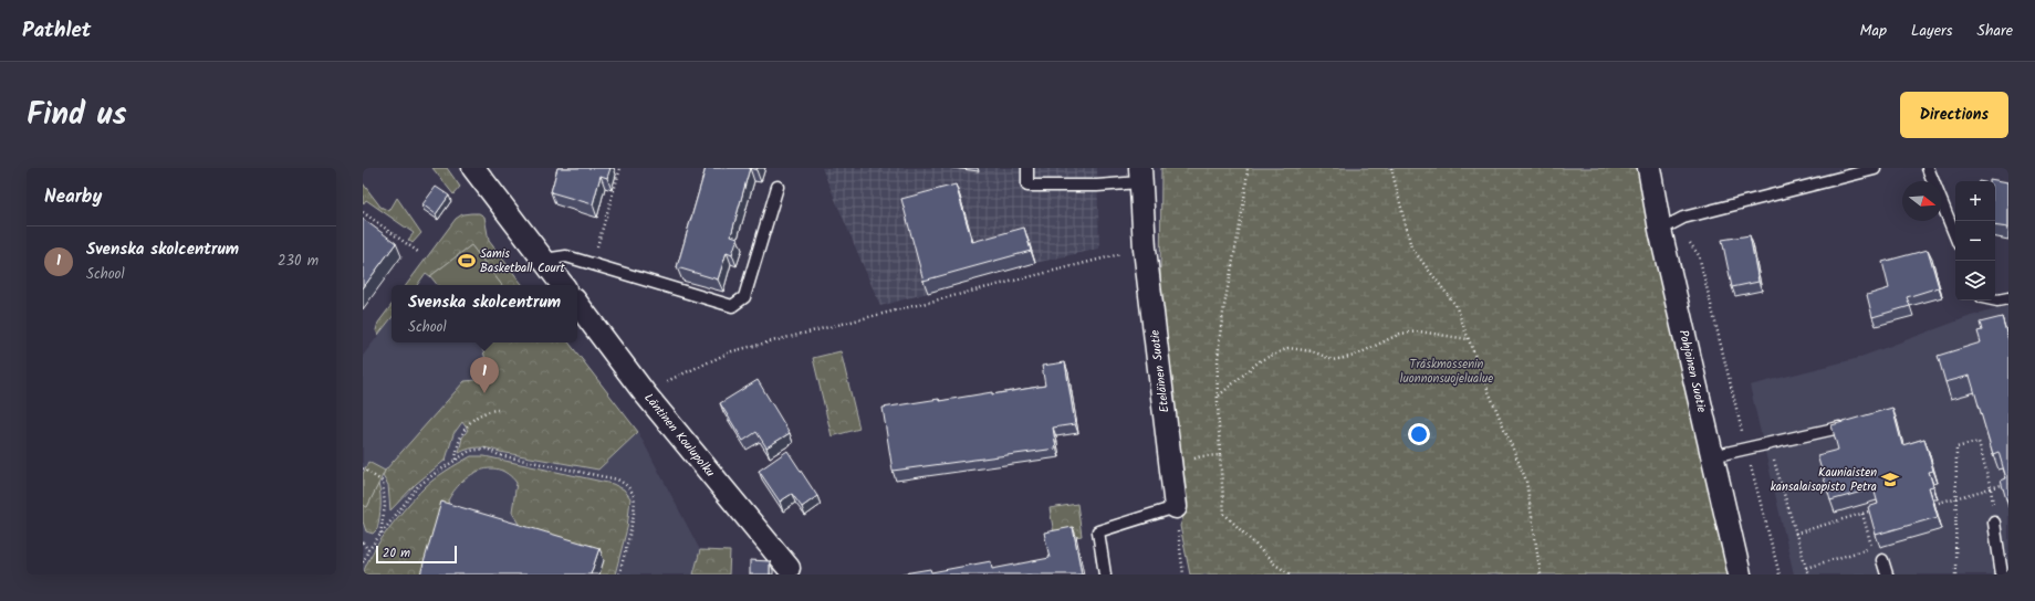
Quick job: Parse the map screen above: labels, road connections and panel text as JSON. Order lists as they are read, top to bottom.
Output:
{
  "streets": {
    "street": ["Eteläinen Suotie", "Pohjoinen Suotie", "Läntinen Koulupolku"]
  },
  "parks": ["Träskmossenin luonnonsuojelualue"],
  "places": {
    "sports": ["Samis Basketball Court"],
    "school or university": ["Kauniaisten kansalaisopisto Petra"]
  },
  "scale_bar": "20 m",
  "north": "right",
  "page": {
    "header": "Pathlet",
    "nav": ["Map", "Layers", "Share"],
    "title": "Find us",
    "buttons": "Directions",
    "heading": "Nearby",
    "map_buttons": ["+", "−"],
    "list": [
      {
        "mark": "1",
        "name": "Svenska skolcentrum",
        "note": "School",
        "value": "230 m"
      }
    ],
    "popup": ["Svenska skolcentrum", "School"],
    "pins": "1",
    "scale": "20 m"
  }
}
